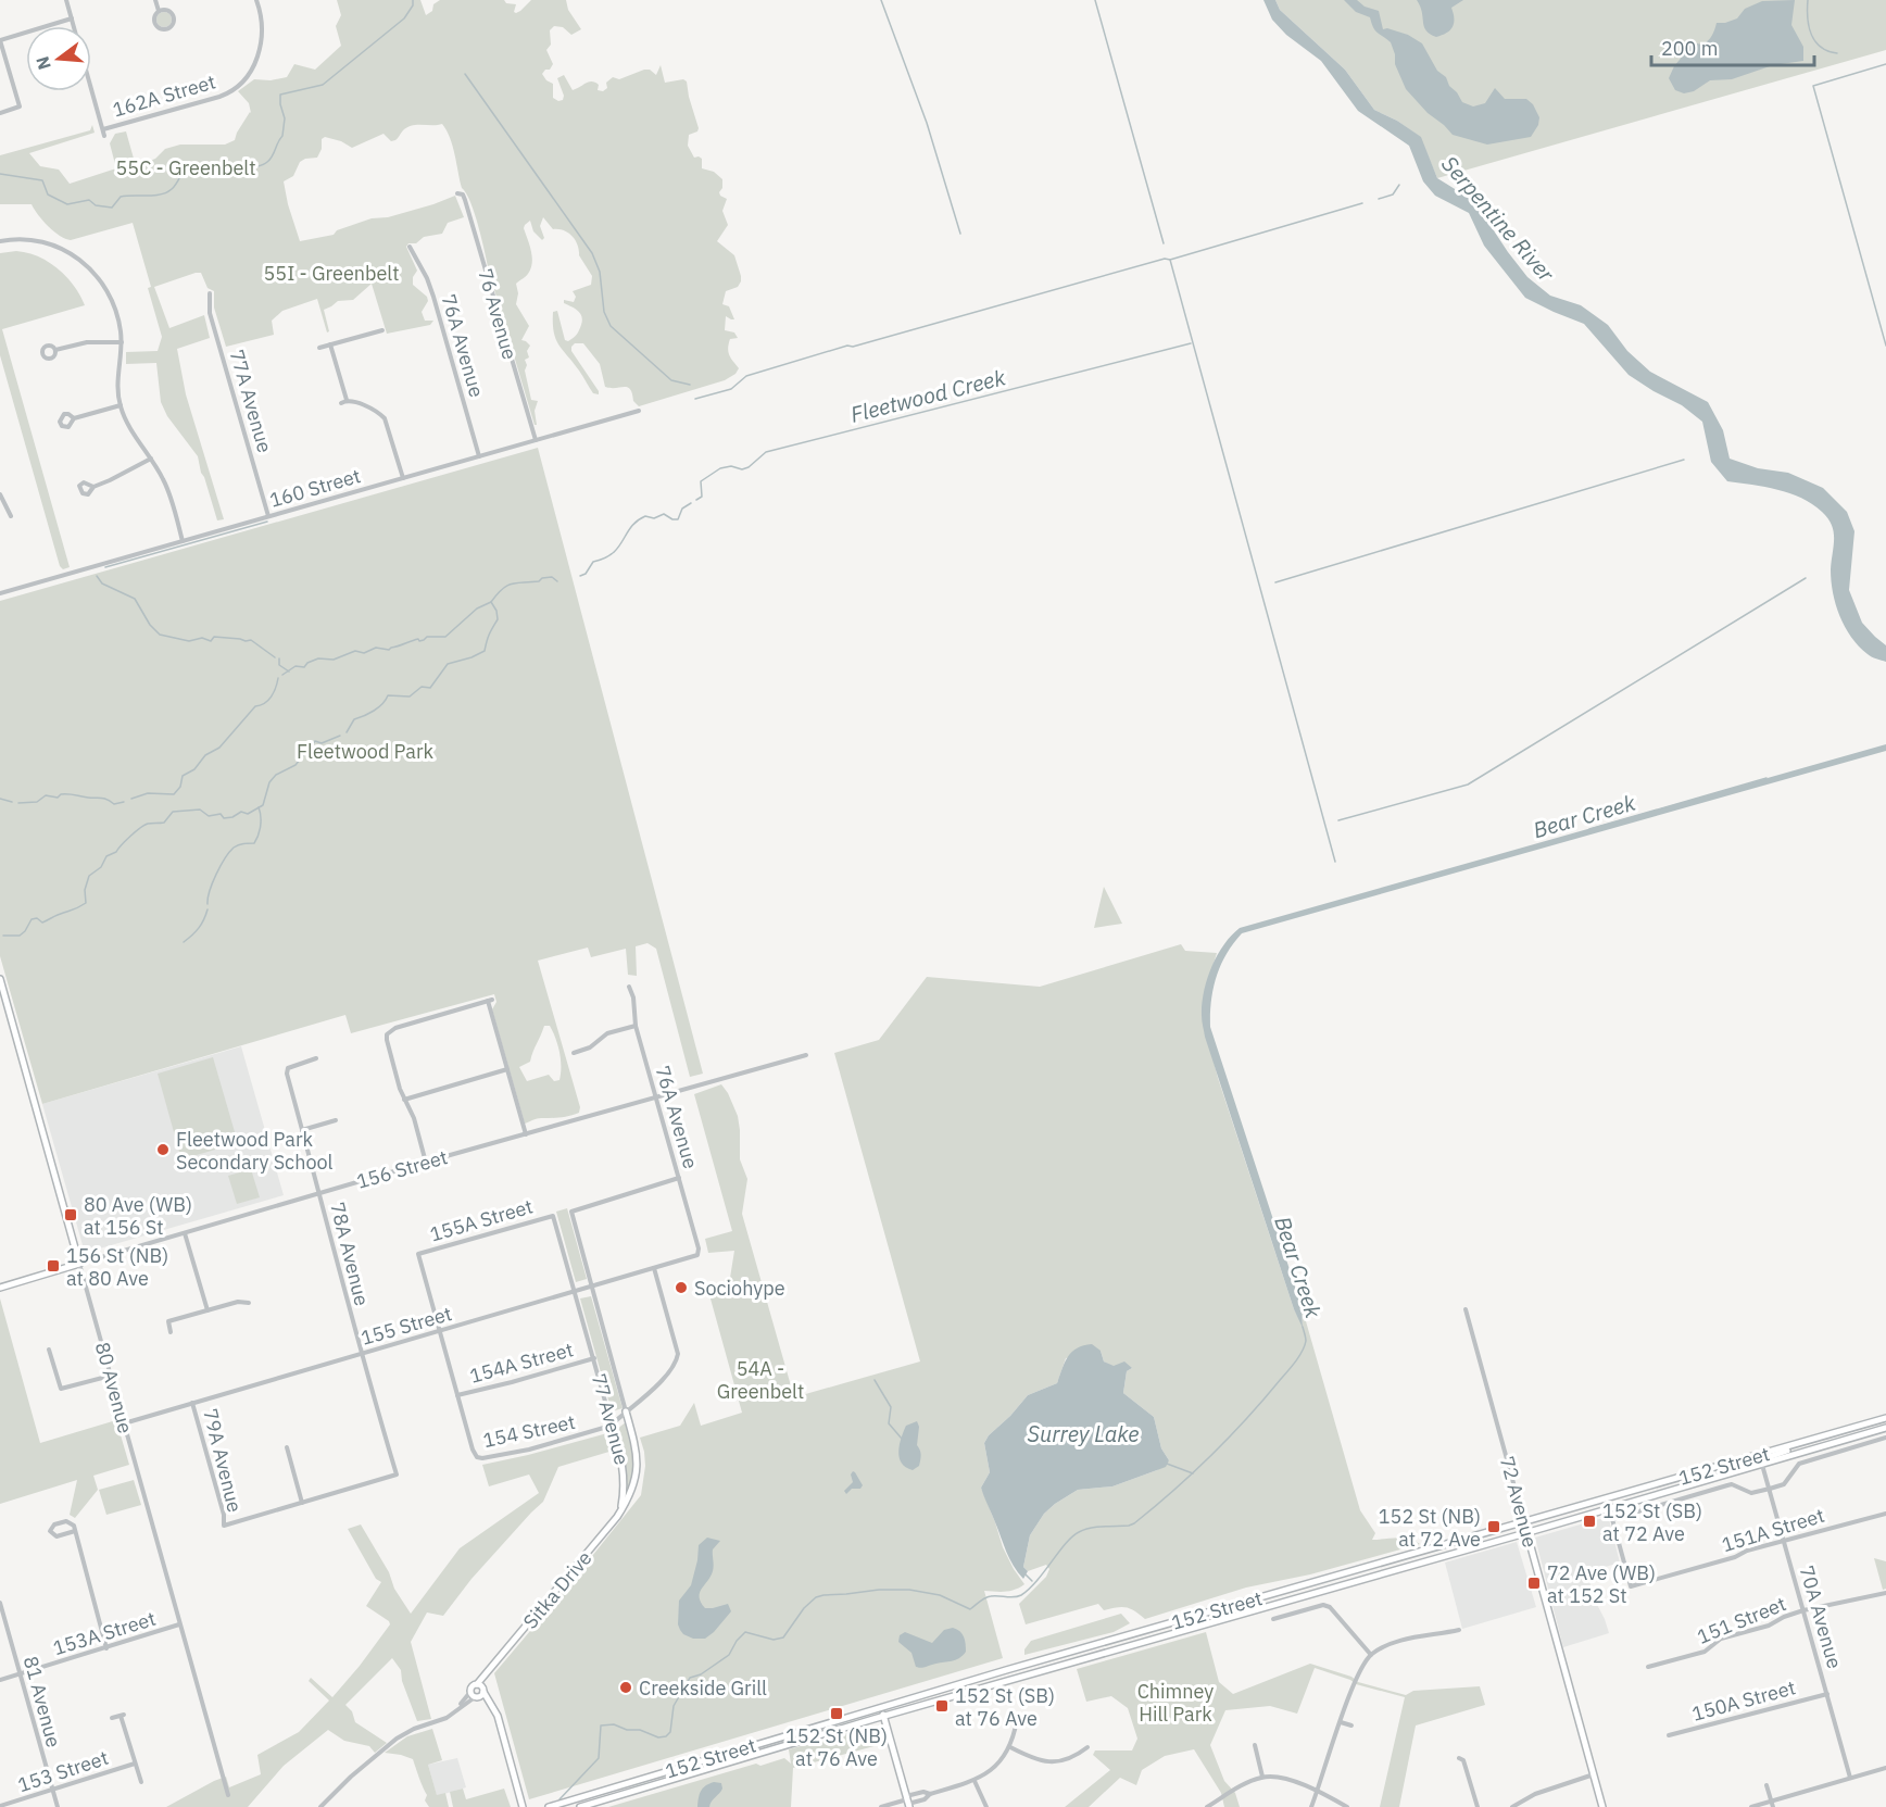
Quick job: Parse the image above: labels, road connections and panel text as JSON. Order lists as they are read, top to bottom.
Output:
{
  "streets": {
    "main road": [
      "156 Street",
      "80 Avenue",
      "77 Avenue",
      "152 Street",
      "72 Avenue",
      "Sitka Drive"
    ],
    "street": [
      "162A Street",
      "76 Avenue",
      "76A Avenue",
      "77A Avenue",
      "160 Street",
      "155A Street",
      "78A Avenue",
      "155 Street",
      "154A Street",
      "154 Street",
      "79A Avenue",
      "151A Street",
      "70A Avenue",
      "151 Street",
      "153A Street",
      "150A Street",
      "81 Avenue",
      "153 Street"
    ]
  },
  "crossings": [
    ["76 Avenue", "160 Street"],
    ["76A Avenue", "160 Street"],
    ["76A Avenue", "156 Street"],
    ["76A Avenue", "155 Street"],
    ["76A Avenue", "77 Avenue"],
    ["77A Avenue", "160 Street"],
    ["156 Street", "78A Avenue"],
    ["156 Street", "80 Avenue"],
    ["155A Street", "155 Street"],
    ["155A Street", "77 Avenue"],
    ["78A Avenue", "155 Street"],
    ["78A Avenue", "79A Avenue"],
    ["155 Street", "80 Avenue"],
    ["155 Street", "77 Avenue"],
    ["155 Street", "154 Street"],
    ["155 Street", "79A Avenue"],
    ["154A Street", "77 Avenue"],
    ["154A Street", "154 Street"],
    ["80 Avenue", "153A Street"],
    ["77 Avenue", "154 Street"],
    ["77 Avenue", "Sitka Drive"],
    ["152 Street", "72 Avenue"],
    ["152 Street", "70A Avenue"],
    ["151A Street", "70A Avenue"],
    ["70A Avenue", "151 Street"],
    ["70A Avenue", "150A Street"],
    ["153A Street", "81 Avenue"],
    ["81 Avenue", "153 Street"]
  ],
  "water": [
    "Serpentine River",
    "Fleetwood Creek",
    "Bear Creek",
    "Surrey Lake"
  ],
  "parks": [
    "55C - Greenbelt",
    "55I - Greenbelt",
    "Fleetwood Park",
    "54A - Greenbelt",
    "Chimney Hill Park"
  ],
  "places": {
    "other": ["Fleetwood Park Secondary School", "Sociohype", "Creekside Grill"],
    "transit": [
      "80 Ave (WB) at 156 St",
      "156 St (NB) at 80 Ave",
      "152 St (SB) at 72 Ave",
      "152 St (NB) at 72 Ave",
      "72 Ave (WB) at 152 St",
      "152 St (SB) at 76 Ave",
      "152 St (NB) at 76 Ave"
    ]
  },
  "scale_bar": "200 m",
  "north": "left"
}
